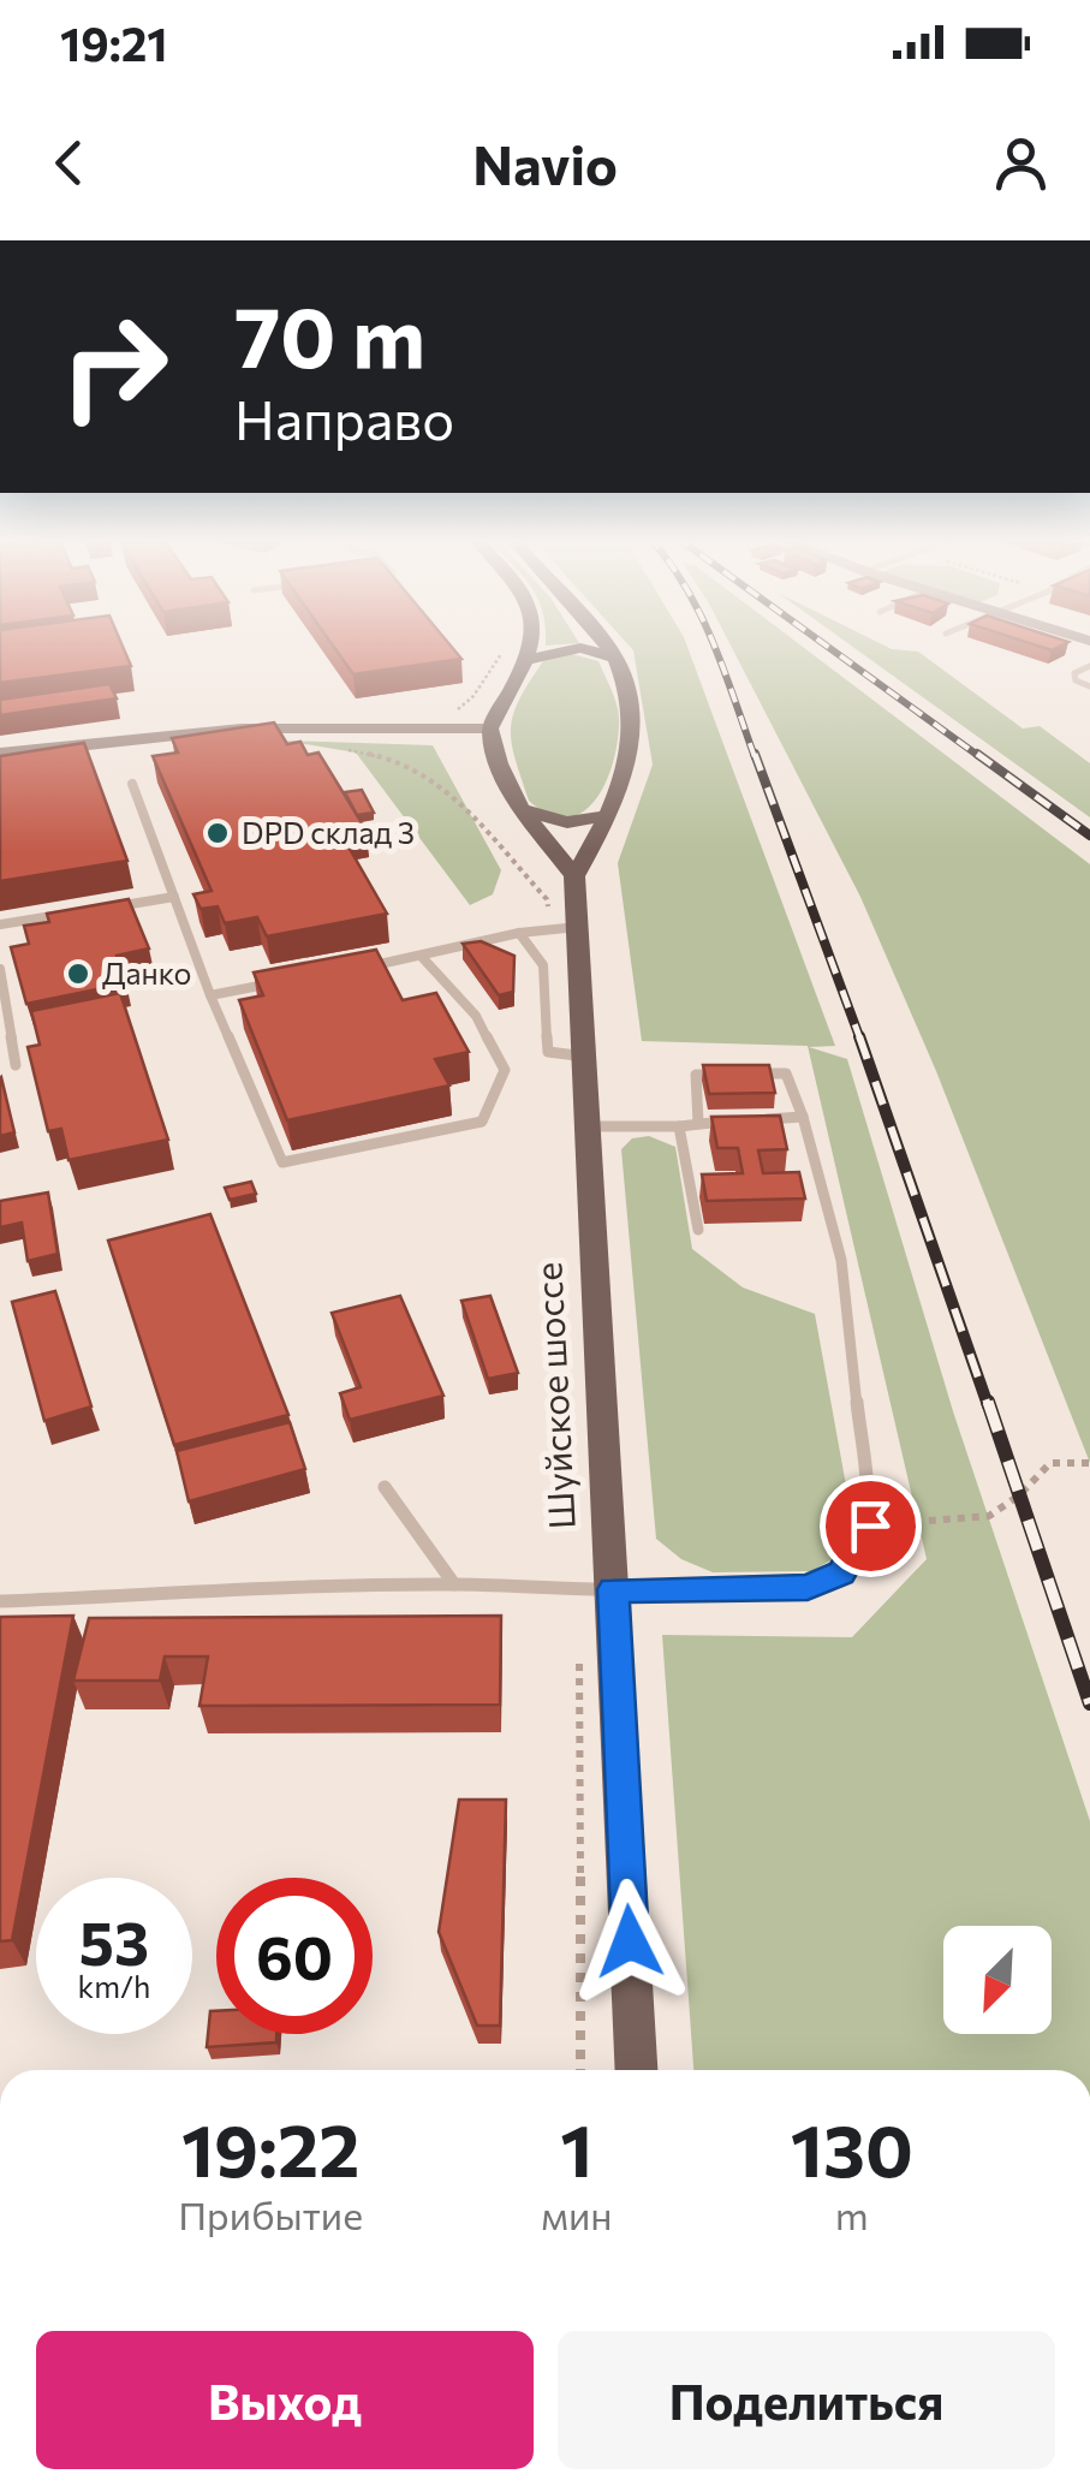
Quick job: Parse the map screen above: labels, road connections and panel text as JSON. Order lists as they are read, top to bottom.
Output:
{
  "streets": {
    "main road": ["Шуйское шоссе"]
  },
  "places": ["DPD склад 3", "Данко"],
  "north": "bottom left",
  "page": {
    "status": "19:21",
    "header": "Navio",
    "turn": ["70 m", "Направо"],
    "speed": "53 km/h",
    "limit": "60",
    "eta": [
      "19:22",
      "Прибытие",
      "1",
      "мин",
      "130",
      "m"
    ],
    "buttons": ["Выход", "Поделиться"]
  }
}
